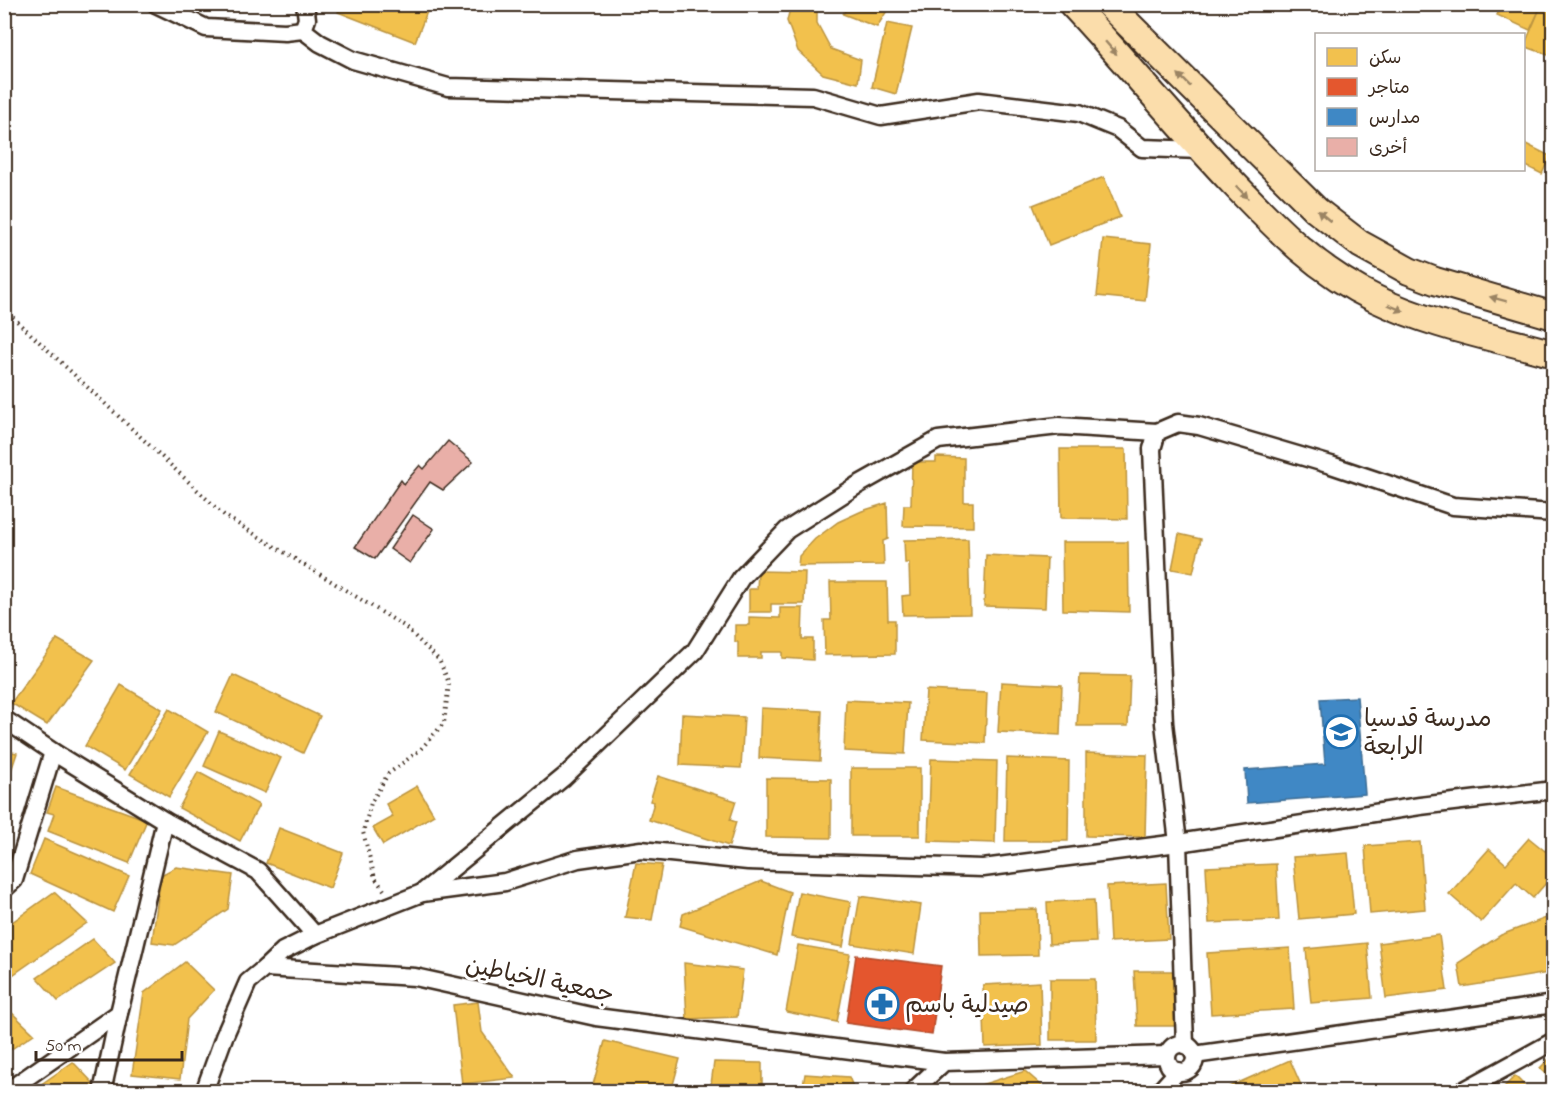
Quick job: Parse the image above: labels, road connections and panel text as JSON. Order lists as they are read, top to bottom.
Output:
{
  "streets": {
    "street": ["جمعية الخياطين"]
  },
  "places": {
    "school or university": ["مدرسة قدسيا الرابعة"],
    "pharmacy": ["صيدلية باسم"]
  },
  "legend": [
    "سكن",
    "متاجر",
    "مدارس",
    "أخرى"
  ],
  "scale_bar": "50 m"
}
